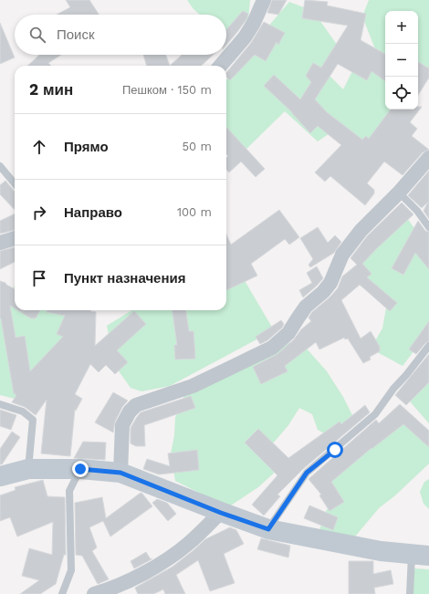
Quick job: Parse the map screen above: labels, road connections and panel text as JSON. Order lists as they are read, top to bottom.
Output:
{
  "page": {
    "map_buttons": ["+", "−"],
    "search": "Поиск",
    "heading": ["2 мин", "Пешком · 150 m"],
    "list": [
      ["Прямо", "50 m"],
      ["Направо", "100 m"],
      "Пункт назначения"
    ]
  }
}
